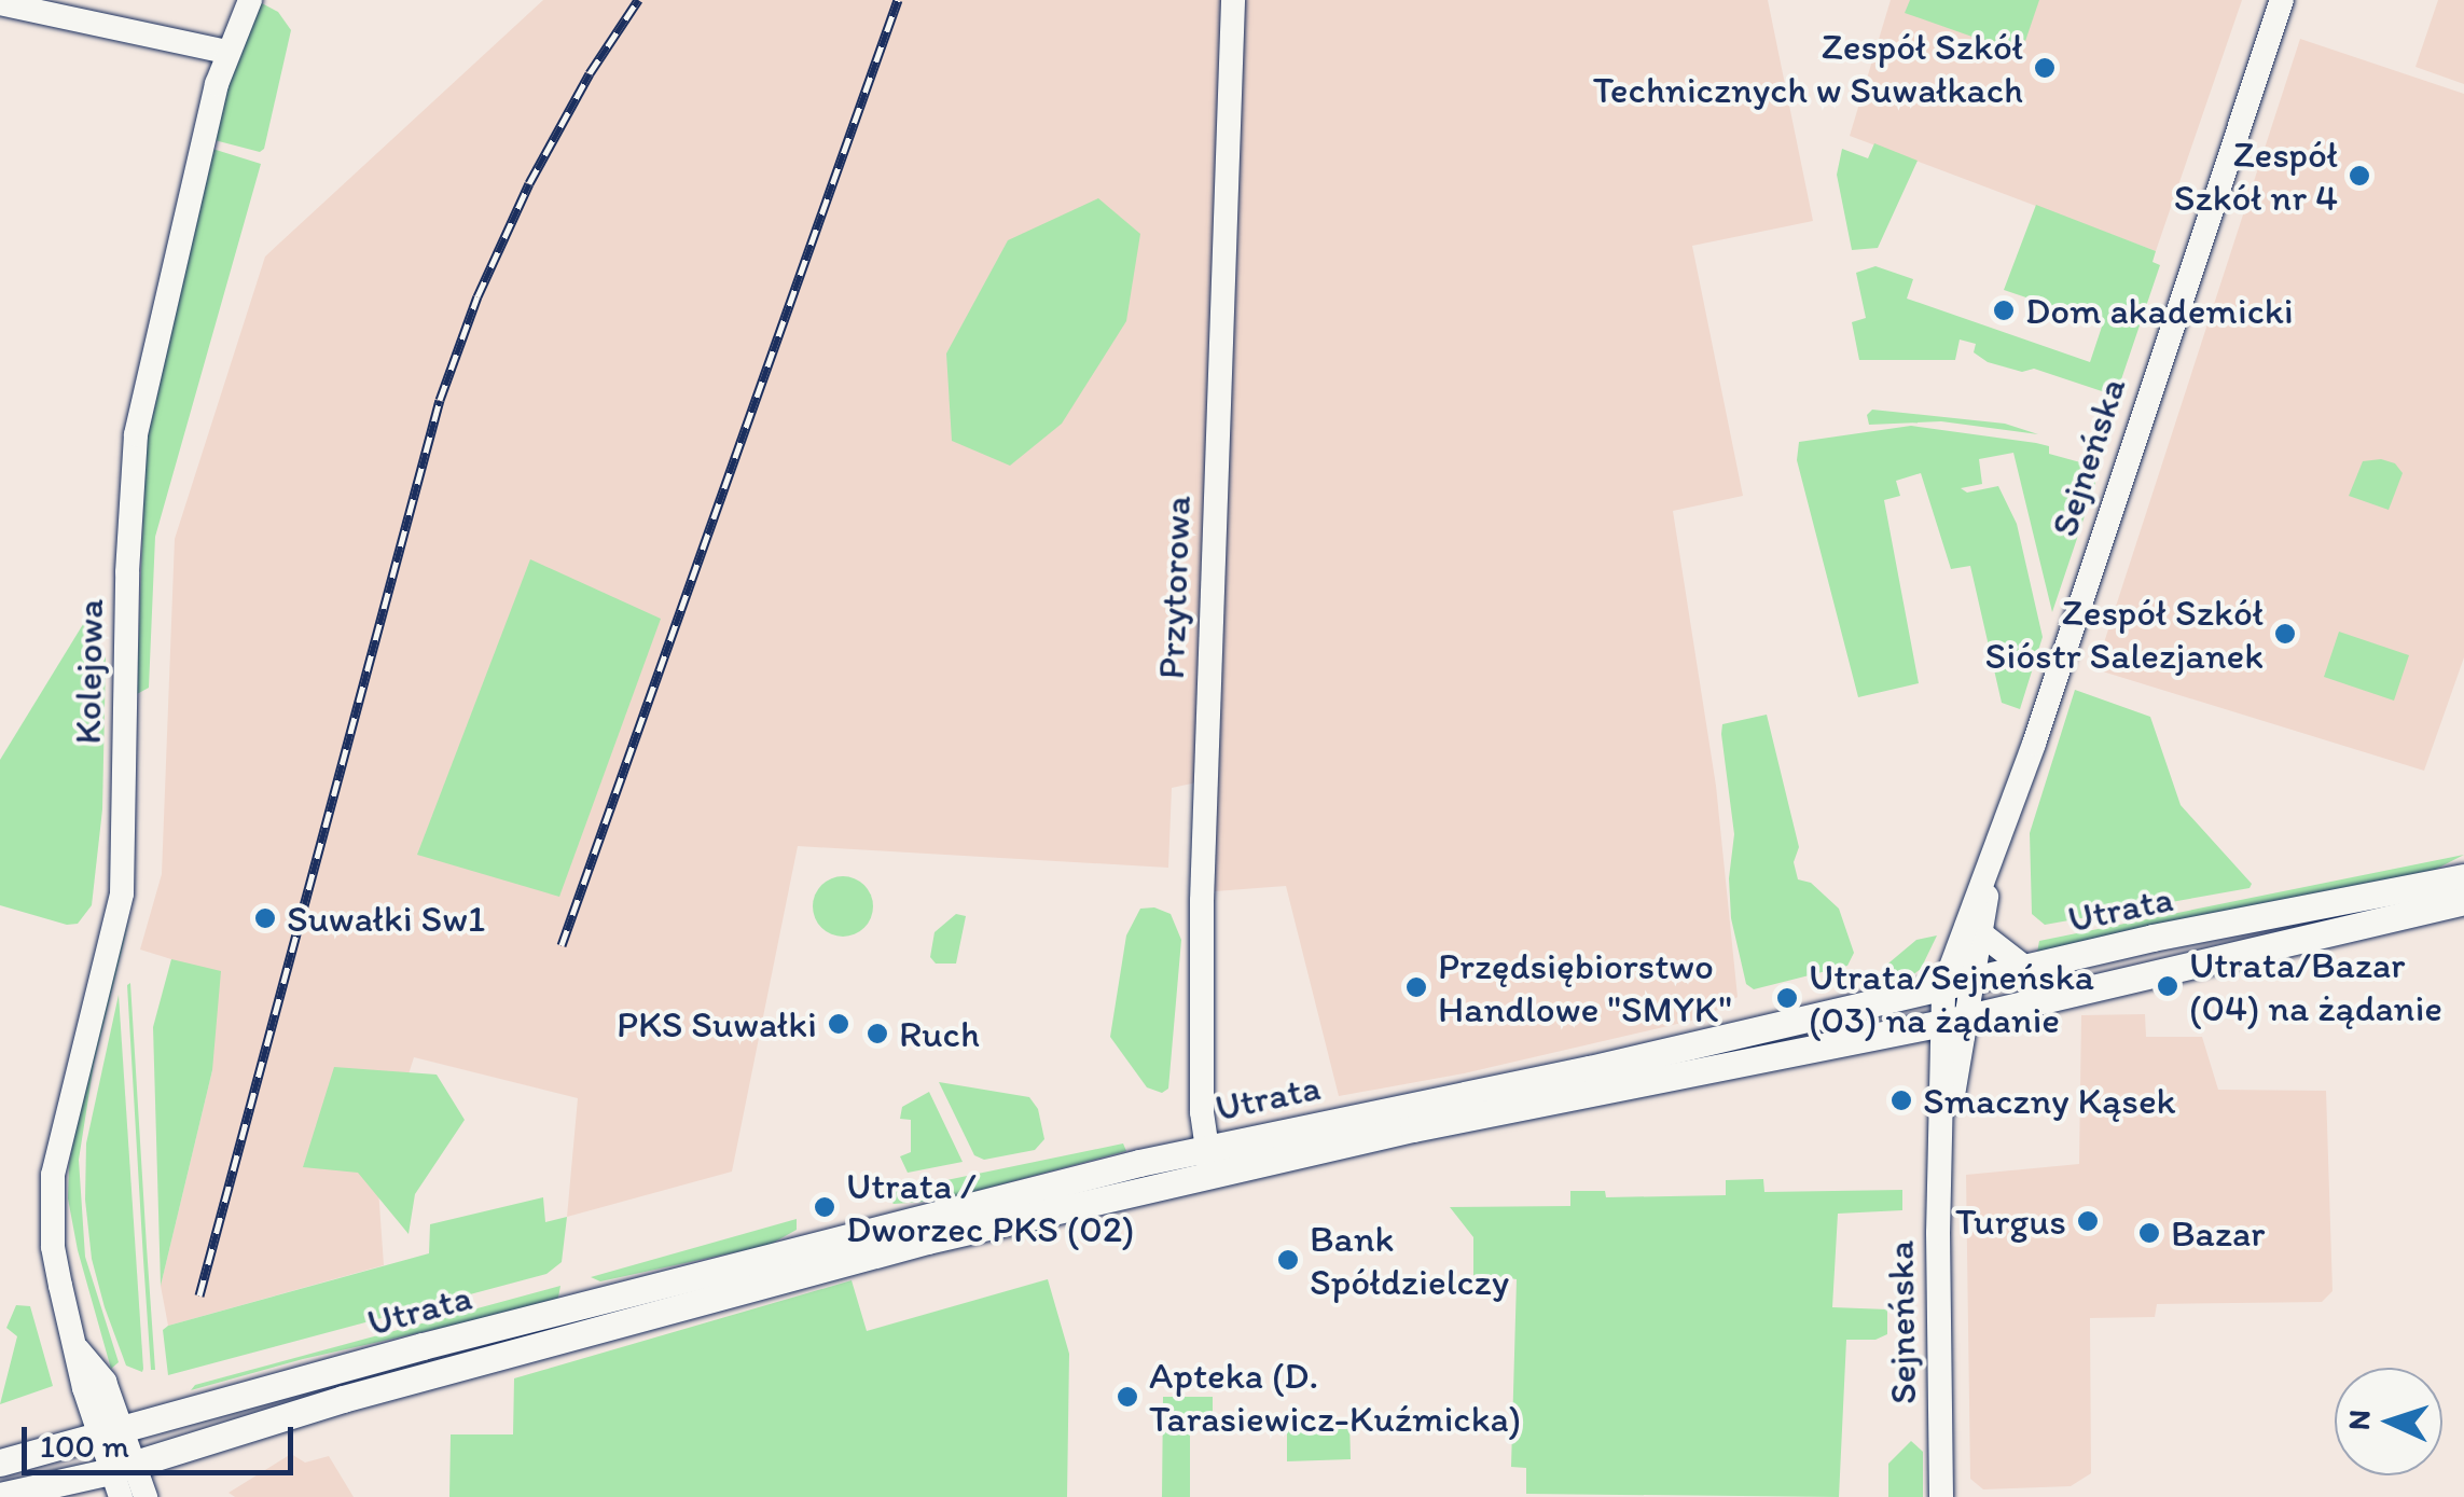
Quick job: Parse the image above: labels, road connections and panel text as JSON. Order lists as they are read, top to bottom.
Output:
{
  "streets": {
    "main road": ["Utrata"],
    "street": ["Sejneńska", "Przytorowa", "Kolejowa"]
  },
  "crossings": [
    ["Sejneńska", "Utrata"],
    ["Przytorowa", "Utrata"],
    ["Kolejowa", "Utrata"]
  ],
  "places": [
    "Zespół Szkół Technicznych w Suwałkach",
    "Zespół Szkół nr 4",
    "Dom akademicki",
    "Zespół Szkół Sióstr Salezjanek",
    "Suwałki Sw1",
    "Utrata/Bazar (04) na żądanie",
    "Przędsiębiorstwo Handlowe \"SMYK\"",
    "Utrata/Sejneńska (03) na żądanie",
    "PKS Suwałki",
    "Ruch",
    "Smaczny Kąsek",
    "Utrata / Dworzec PKS (02)",
    "Turgus",
    "Bazar",
    "Bank Spółdzielczy",
    "Apteka (D. Tarasiewicz-Kuźmicka)"
  ],
  "scale_bar": "100 m",
  "north": "left"
}
